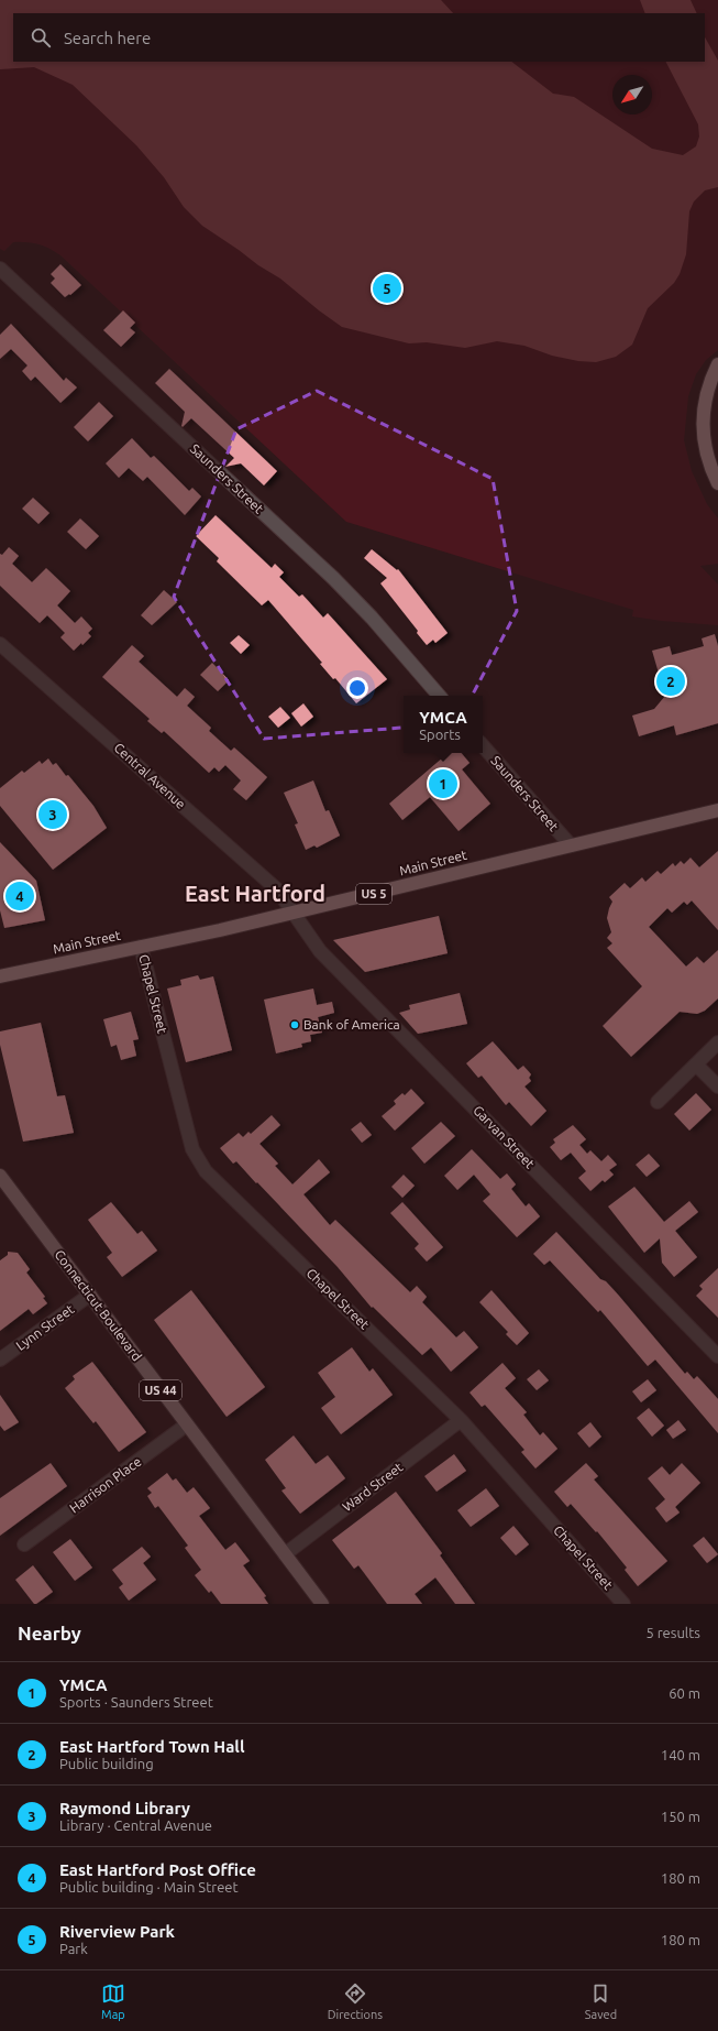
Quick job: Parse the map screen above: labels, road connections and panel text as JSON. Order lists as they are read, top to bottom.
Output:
{
  "streets": {
    "highway": ["Main Street", "US 5"],
    "main road": ["Connecticut Boulevard", "US 44"],
    "street": [
      "Saunders Street",
      "Central Avenue",
      "Chapel Street",
      "Garvan Street",
      "Lynn Street",
      "Harrison Place",
      "Ward Street"
    ]
  },
  "crossings": [
    ["Saunders Street", "Main Street"],
    ["Central Avenue", "Main Street"],
    ["Central Avenue", "Garvan Street"],
    ["Main Street", "Chapel Street"],
    ["Main Street", "Garvan Street"],
    ["Chapel Street", "Ward Street"],
    ["Connecticut Boulevard", "Lynn Street"],
    ["Connecticut Boulevard", "Harrison Place"],
    ["Connecticut Boulevard", "Ward Street"]
  ],
  "districts": ["East Hartford"],
  "places": ["Bank of America"],
  "north": "bottom left",
  "page": {
    "search": "Search here",
    "pins": [
      "5",
      "2",
      "1",
      "3",
      "4"
    ],
    "popup": ["YMCA", "Sports"],
    "heading": ["Nearby", "5 results"],
    "list": [
      {
        "mark": "1",
        "name": "YMCA",
        "note": "Sports · Saunders Street",
        "value": "60 m"
      },
      {
        "mark": "2",
        "name": "East Hartford Town Hall",
        "note": "Public building",
        "value": "140 m"
      },
      {
        "mark": "3",
        "name": "Raymond Library",
        "note": "Library · Central Avenue",
        "value": "150 m"
      },
      {
        "mark": "4",
        "name": "East Hartford Post Office",
        "note": "Public building · Main Street",
        "value": "180 m"
      },
      {
        "mark": "5",
        "name": "Riverview Park",
        "note": "Park",
        "value": "180 m"
      }
    ],
    "nav": ["Map", "Directions", "Saved"]
  }
}
